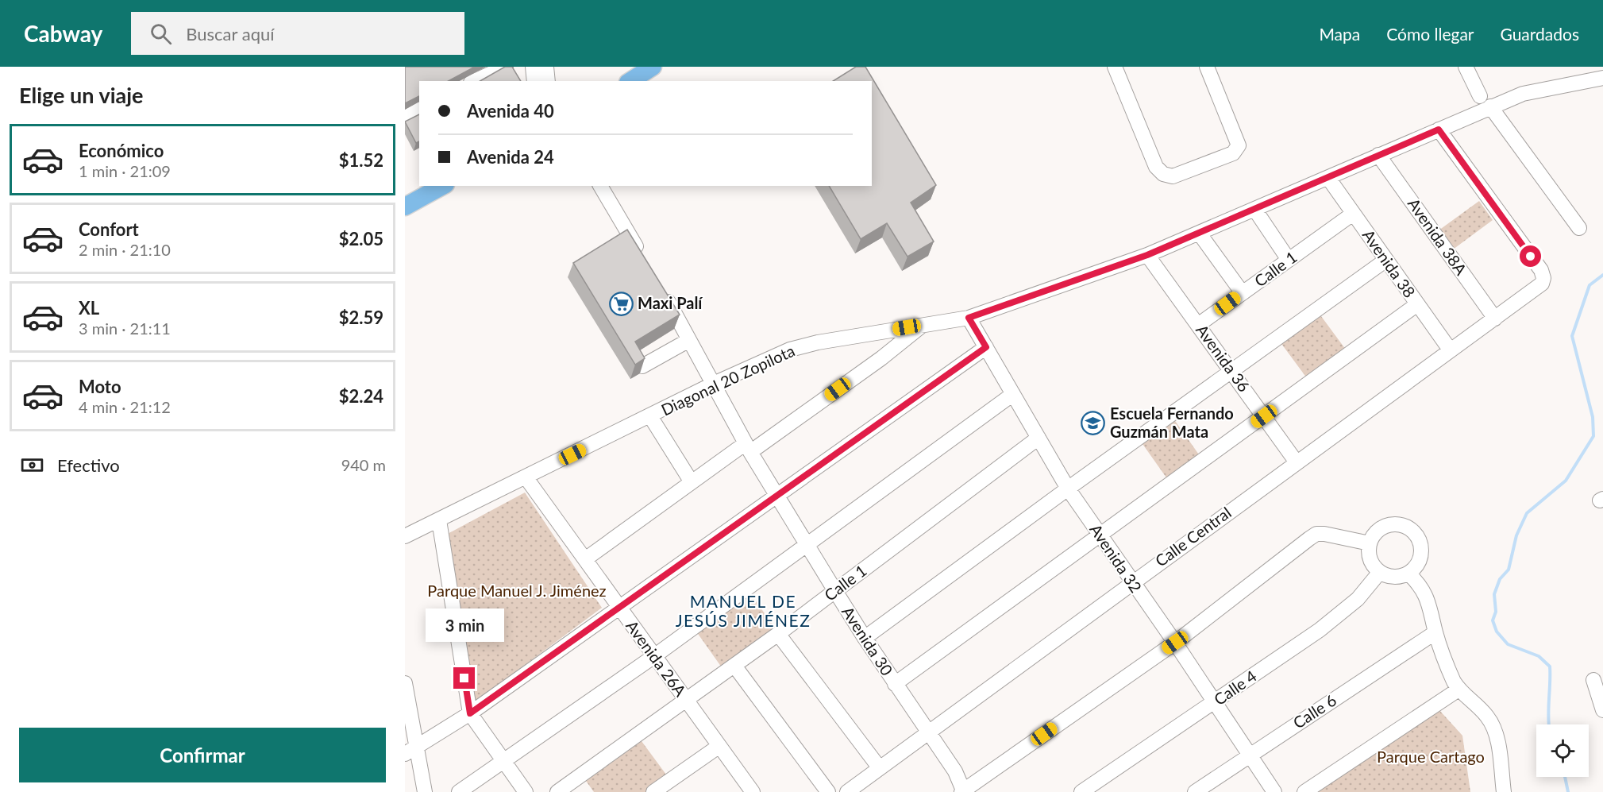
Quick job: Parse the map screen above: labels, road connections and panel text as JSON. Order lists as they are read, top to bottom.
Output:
{
  "streets": {
    "street": [
      "Avenida 38A",
      "Avenida 38",
      "Calle 1",
      "Avenida 36",
      "Diagonal 20 Zopilota",
      "Calle Central",
      "Avenida 32",
      "Avenida 30",
      "Avenida 26A",
      "Calle 4",
      "Calle 6"
    ]
  },
  "crossings": [
    ["Avenida 38A", "Diagonal 20 Zopilota"],
    ["Avenida 38A", "Calle Central"],
    ["Avenida 38", "Calle 1"],
    ["Avenida 38", "Diagonal 20 Zopilota"],
    ["Avenida 38", "Calle Central"],
    ["Calle 1", "Avenida 36"],
    ["Calle 1", "Avenida 32"],
    ["Calle 1", "Avenida 30"],
    ["Calle 1", "Avenida 26A"],
    ["Avenida 36", "Diagonal 20 Zopilota"],
    ["Avenida 36", "Calle Central"],
    ["Diagonal 20 Zopilota", "Calle Central"],
    ["Diagonal 20 Zopilota", "Avenida 32"],
    ["Diagonal 20 Zopilota", "Avenida 30"],
    ["Diagonal 20 Zopilota", "Avenida 26A"],
    ["Calle Central", "Avenida 32"],
    ["Calle Central", "Avenida 30"],
    ["Avenida 32", "Calle 4"],
    ["Avenida 32", "Calle 6"]
  ],
  "districts": ["MANUEL DE JESÚS JIMÉNEZ"],
  "parks": ["Parque Manuel J. Jiménez", "Parque Cartago"],
  "places": {
    "supermarket": ["Maxi Palí"],
    "school or university": ["Escuela Fernando Guzmán Mata"]
  },
  "page": {
    "header": "Cabway",
    "search": "Buscar aquí",
    "nav": ["Mapa", "Cómo llegar", "Guardados"],
    "heading": "Elige un viaje",
    "banner": ["Avenida 40", "Avenida 24"],
    "list": [
      {
        "name": "Económico",
        "note": "1 min · 21:09",
        "value": "$1.52"
      },
      {
        "name": "Confort",
        "note": "2 min · 21:10",
        "value": "$2.05"
      },
      {
        "name": "XL",
        "note": "3 min · 21:11",
        "value": "$2.59"
      },
      {
        "name": "Moto",
        "note": "4 min · 21:12",
        "value": "$2.24"
      }
    ],
    "pay": ["Efectivo", "940 m"],
    "bubble": "3 min",
    "buttons": "Confirmar"
  }
}
